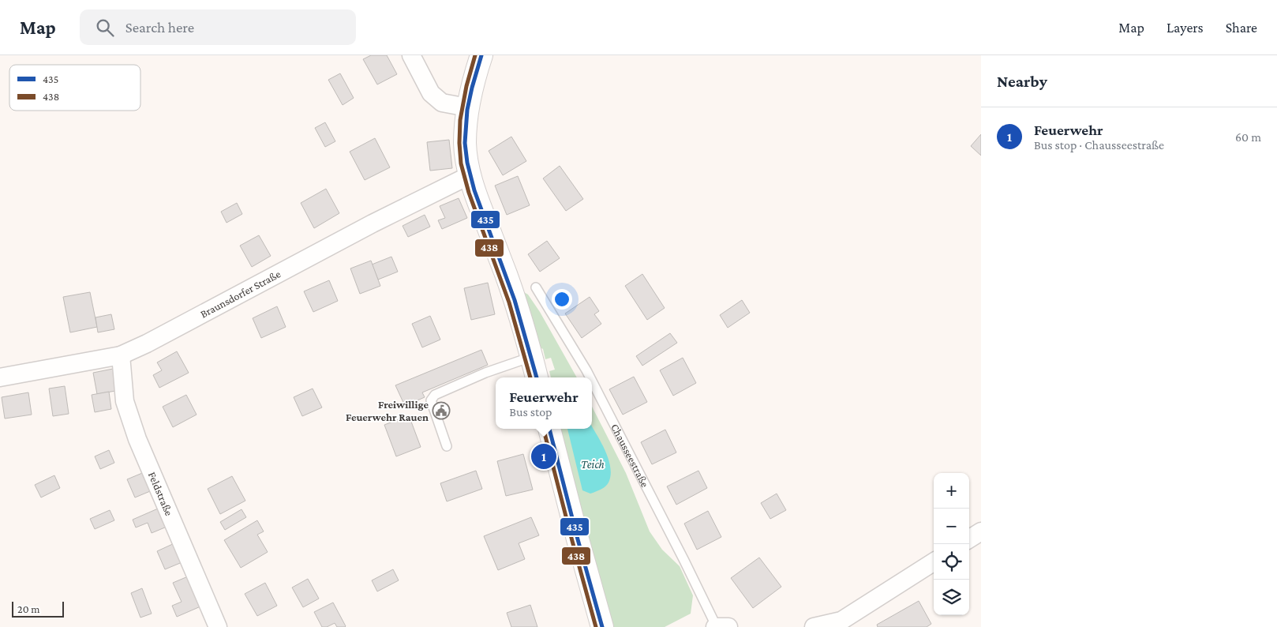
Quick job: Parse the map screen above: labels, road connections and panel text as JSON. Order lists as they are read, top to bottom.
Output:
{
  "streets": {
    "street": ["Braunsdorfer Straße", "Feldstraße"],
    "lane": ["Chausseestraße"]
  },
  "crossings": [
    ["Braunsdorfer Straße", "Feldstraße"]
  ],
  "water": ["Teich"],
  "places": {
    "public building": ["Freiwillige Feuerwehr Rauen"]
  },
  "lines": ["transit line 435", "transit line 438"],
  "legend": ["435", "438"],
  "scale_bar": "20 m",
  "page": {
    "header": "Map",
    "search": "Search here",
    "nav": ["Map", "Layers", "Share"],
    "heading": "Nearby",
    "list": [
      {
        "mark": "1",
        "name": "Feuerwehr",
        "note": "Bus stop · Chausseestraße",
        "value": "60 m"
      }
    ],
    "popup": ["Feuerwehr", "Bus stop"],
    "pins": "1",
    "map_buttons": ["+", "−"],
    "scale": "20 m"
  }
}
